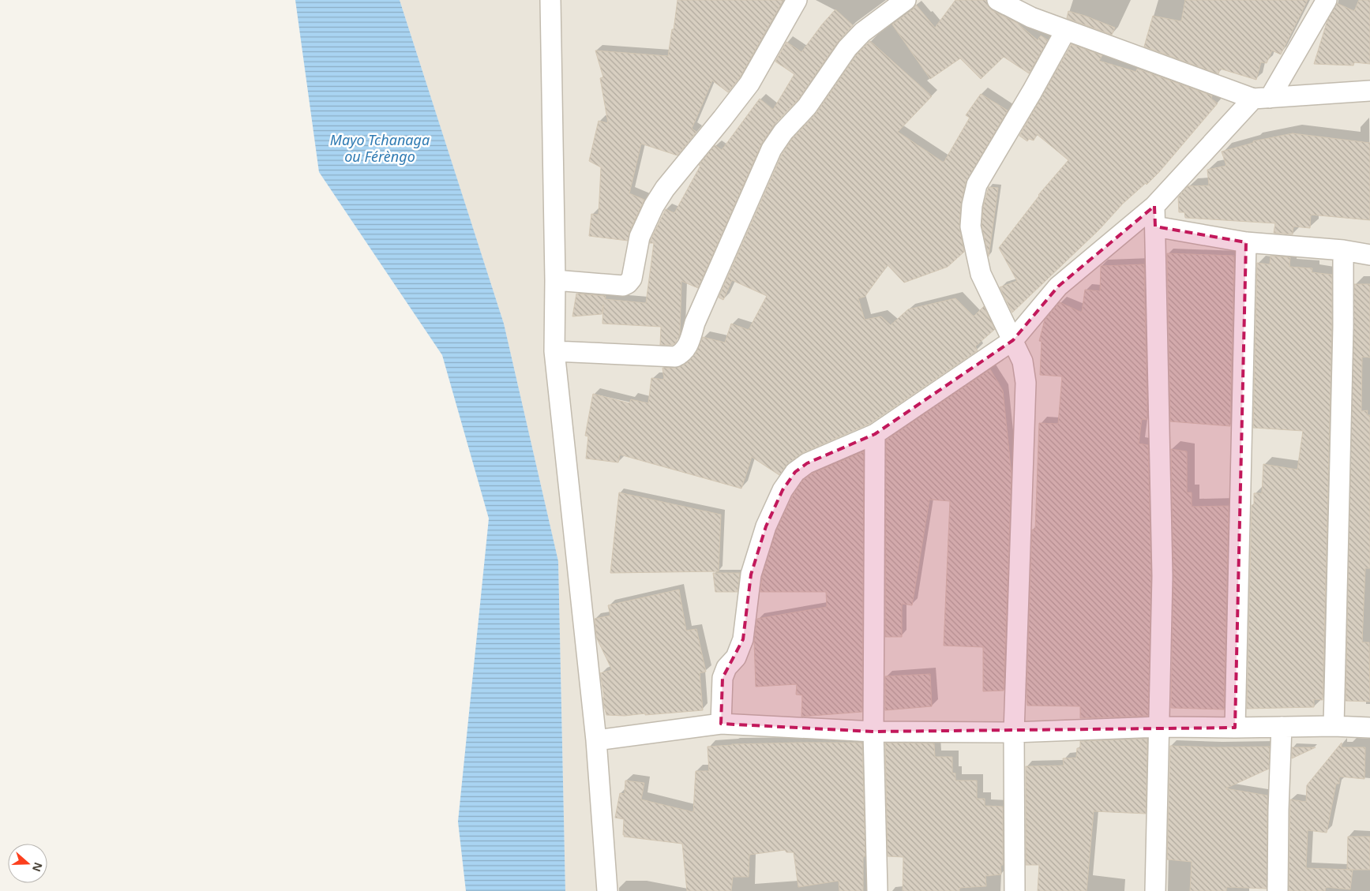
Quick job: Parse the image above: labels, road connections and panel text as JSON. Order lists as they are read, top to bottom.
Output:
{
  "water": ["Mayo Tchanaga ou Férèngo"],
  "north": "right"
}
